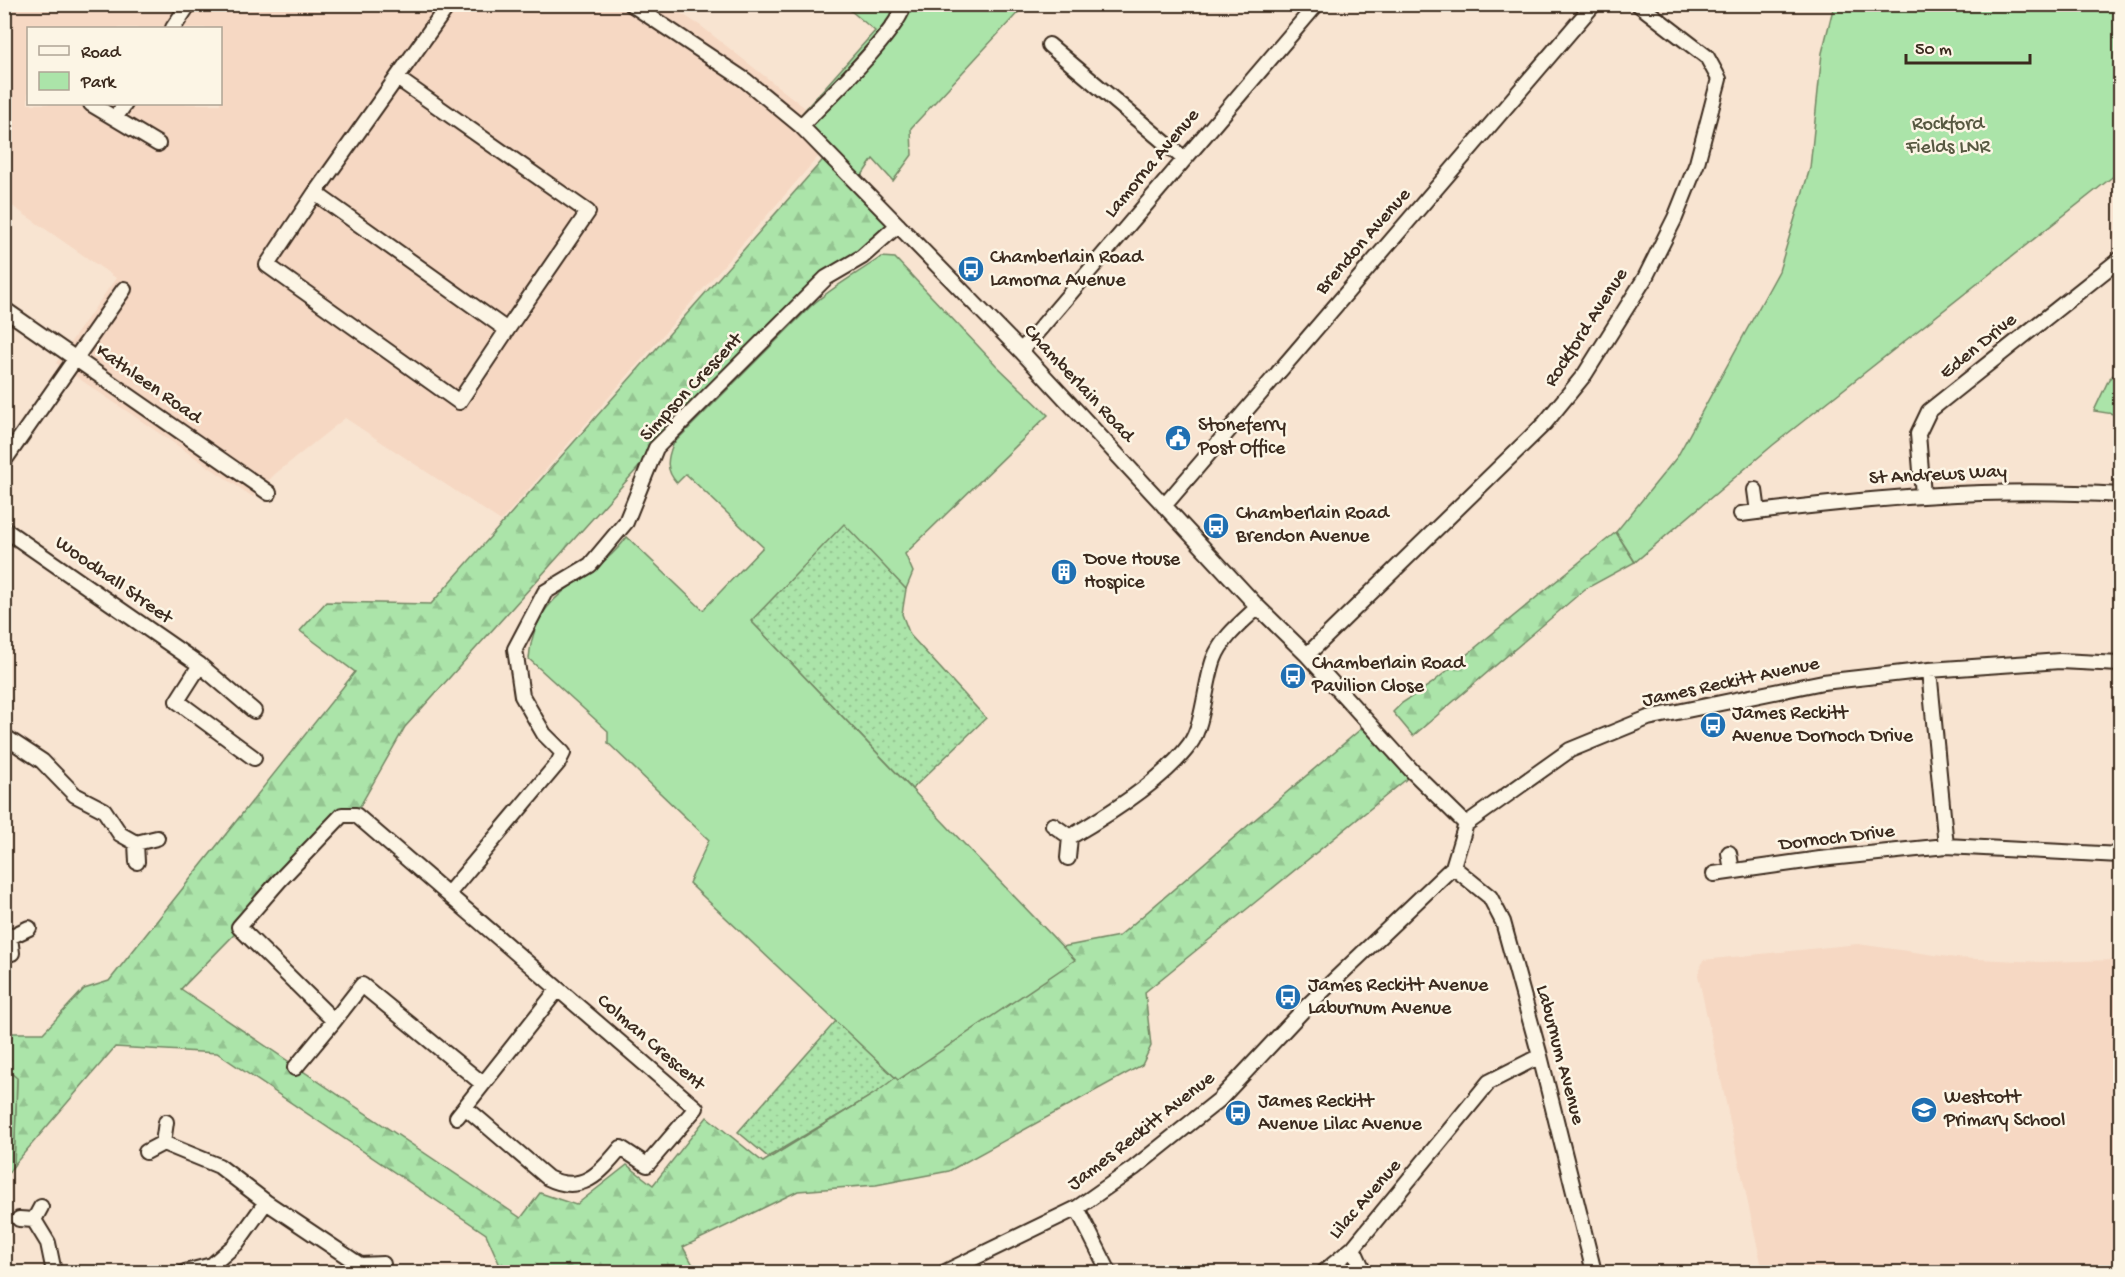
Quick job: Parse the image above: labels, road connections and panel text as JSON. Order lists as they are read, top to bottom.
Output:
{
  "streets": {
    "street": [
      "Lamorna Avenue",
      "Brendon Avenue",
      "Rockford Avenue",
      "Eden Drive",
      "Chamberlain Road",
      "Kathleen Road",
      "Simpson Crescent",
      "St Andrews Way",
      "Woodhall Street",
      "James Reckitt Avenue",
      "Dornoch Drive",
      "Colman Crescent",
      "Laburnum Avenue",
      "Lilac Avenue"
    ]
  },
  "crossings": [
    ["Lamorna Avenue", "Chamberlain Road"],
    ["Brendon Avenue", "Chamberlain Road"],
    ["Rockford Avenue", "Chamberlain Road"],
    ["Eden Drive", "St Andrews Way"],
    ["Chamberlain Road", "Simpson Crescent"],
    ["Chamberlain Road", "James Reckitt Avenue"],
    ["Simpson Crescent", "Colman Crescent"],
    ["James Reckitt Avenue", "Laburnum Avenue"],
    ["Laburnum Avenue", "Lilac Avenue"]
  ],
  "parks": ["Rockford Fields LNR"],
  "places": {
    "bus stop": [
      "Chamberlain Road Lamorna Avenue",
      "Chamberlain Road Brendon Avenue",
      "Chamberlain Road Pavilion Close",
      "James Reckitt Avenue Dornoch Drive",
      "James Reckitt Avenue Laburnum Avenue",
      "James Reckitt Avenue Lilac Avenue"
    ],
    "public building": ["Stoneferry Post Office"],
    "building": ["Dove House Hospice"],
    "school or university": ["Westcott Primary School"]
  },
  "legend": ["Road", "Park"],
  "scale_bar": "50 m"
}
